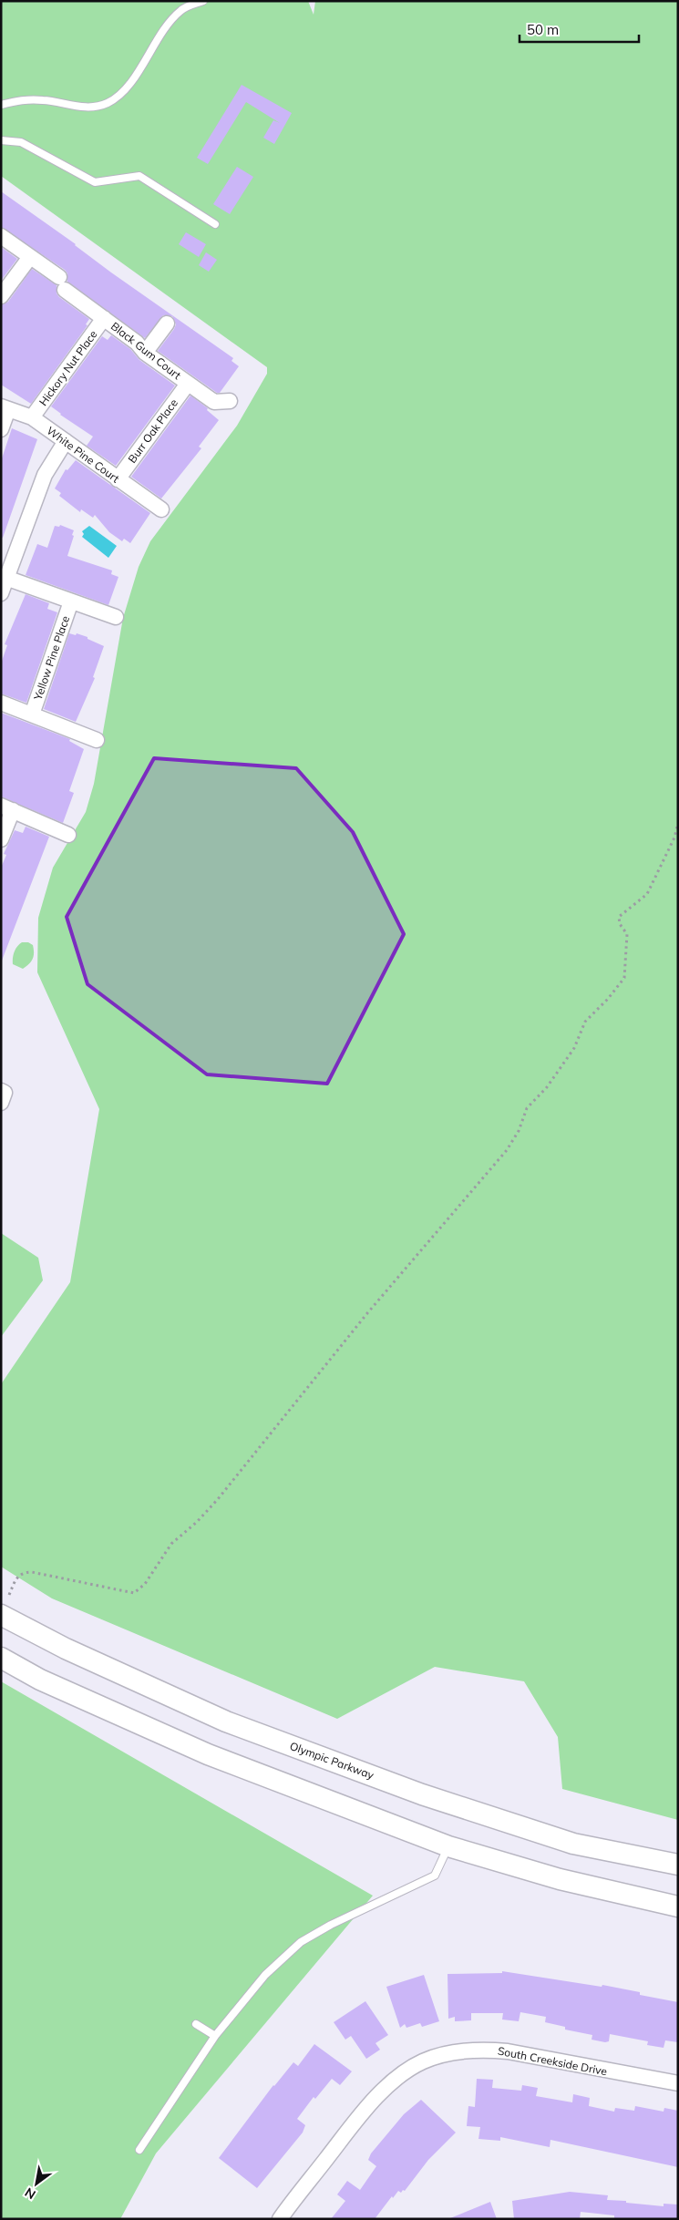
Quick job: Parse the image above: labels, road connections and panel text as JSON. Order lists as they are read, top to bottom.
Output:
{
  "streets": {
    "main road": ["Olympic Parkway"],
    "street": [
      "Black Gum Court",
      "Hickory Nut Place",
      "Burr Oak Place",
      "White Pine Court",
      "Yellow Pine Place",
      "South Creekside Drive"
    ]
  },
  "crossings": [
    ["Black Gum Court", "Hickory Nut Place"],
    ["Black Gum Court", "Burr Oak Place"],
    ["Hickory Nut Place", "White Pine Court"],
    ["Burr Oak Place", "White Pine Court"]
  ],
  "scale_bar": "50 m",
  "north": "bottom left"
}
